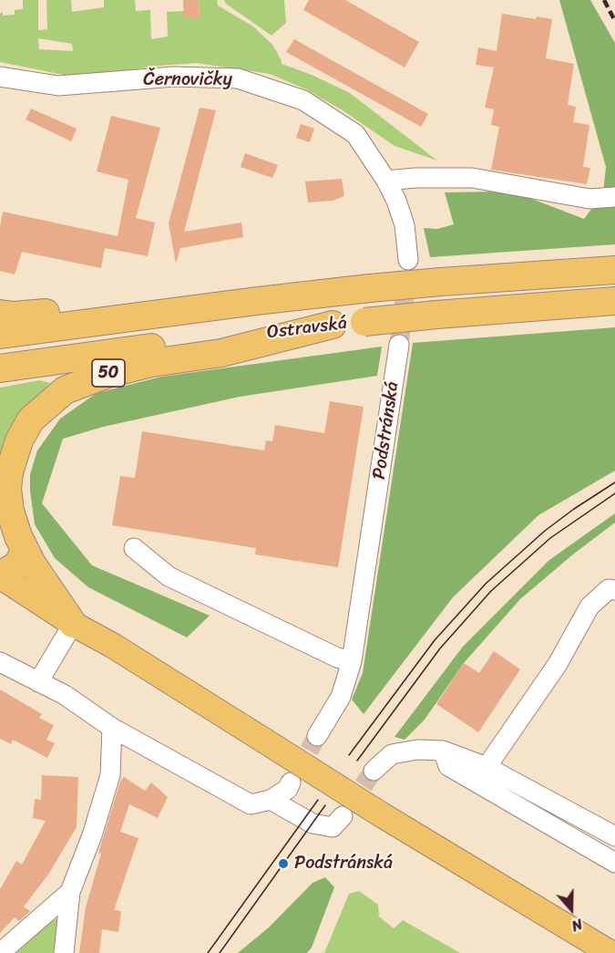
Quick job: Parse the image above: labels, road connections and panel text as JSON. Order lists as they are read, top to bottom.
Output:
{
  "streets": {
    "highway": ["Ostravská", "50"],
    "street": ["Černovičky", "Podstránská"]
  },
  "crossings": [
    ["Ostravská", "50"]
  ],
  "places": ["Podstránská"],
  "north": "bottom"
}
